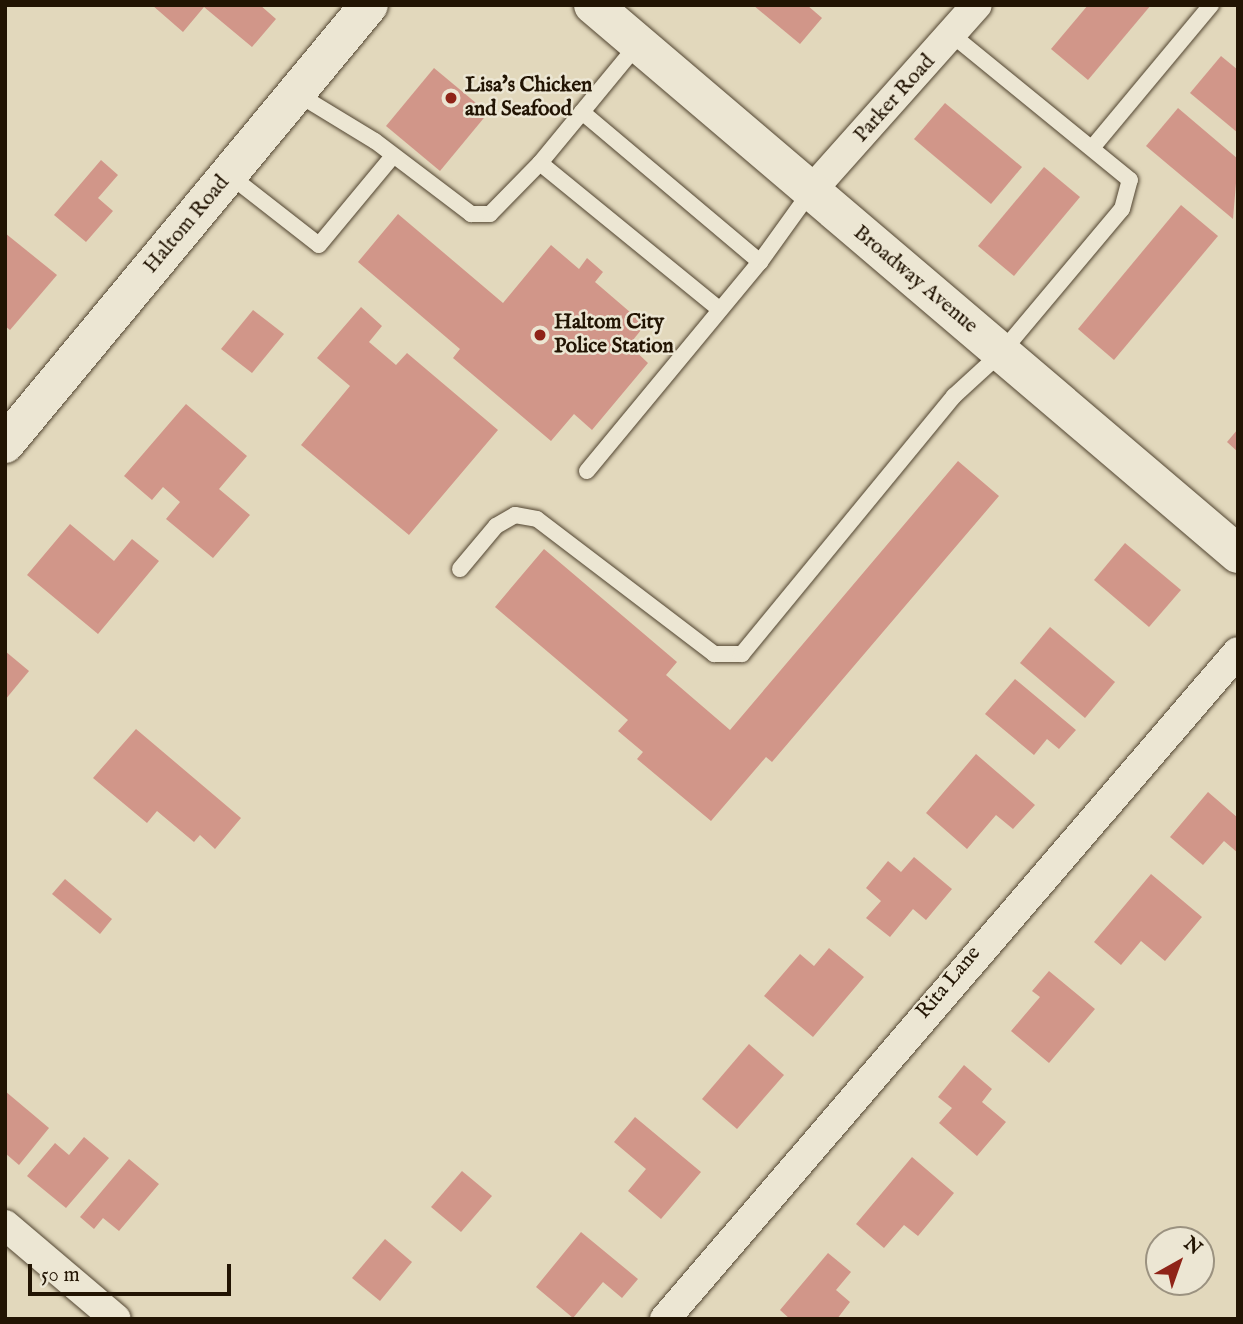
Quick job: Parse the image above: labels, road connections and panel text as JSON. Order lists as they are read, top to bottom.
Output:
{
  "streets": {
    "main road": ["Haltom Road", "Broadway Avenue"],
    "street": ["Parker Road", "Rita Lane"]
  },
  "crossings": [
    ["Parker Road", "Broadway Avenue"]
  ],
  "places": ["Lisa's Chicken and Seafood", "Haltom City Police Station"],
  "scale_bar": "50 m",
  "north": "top right"
}
